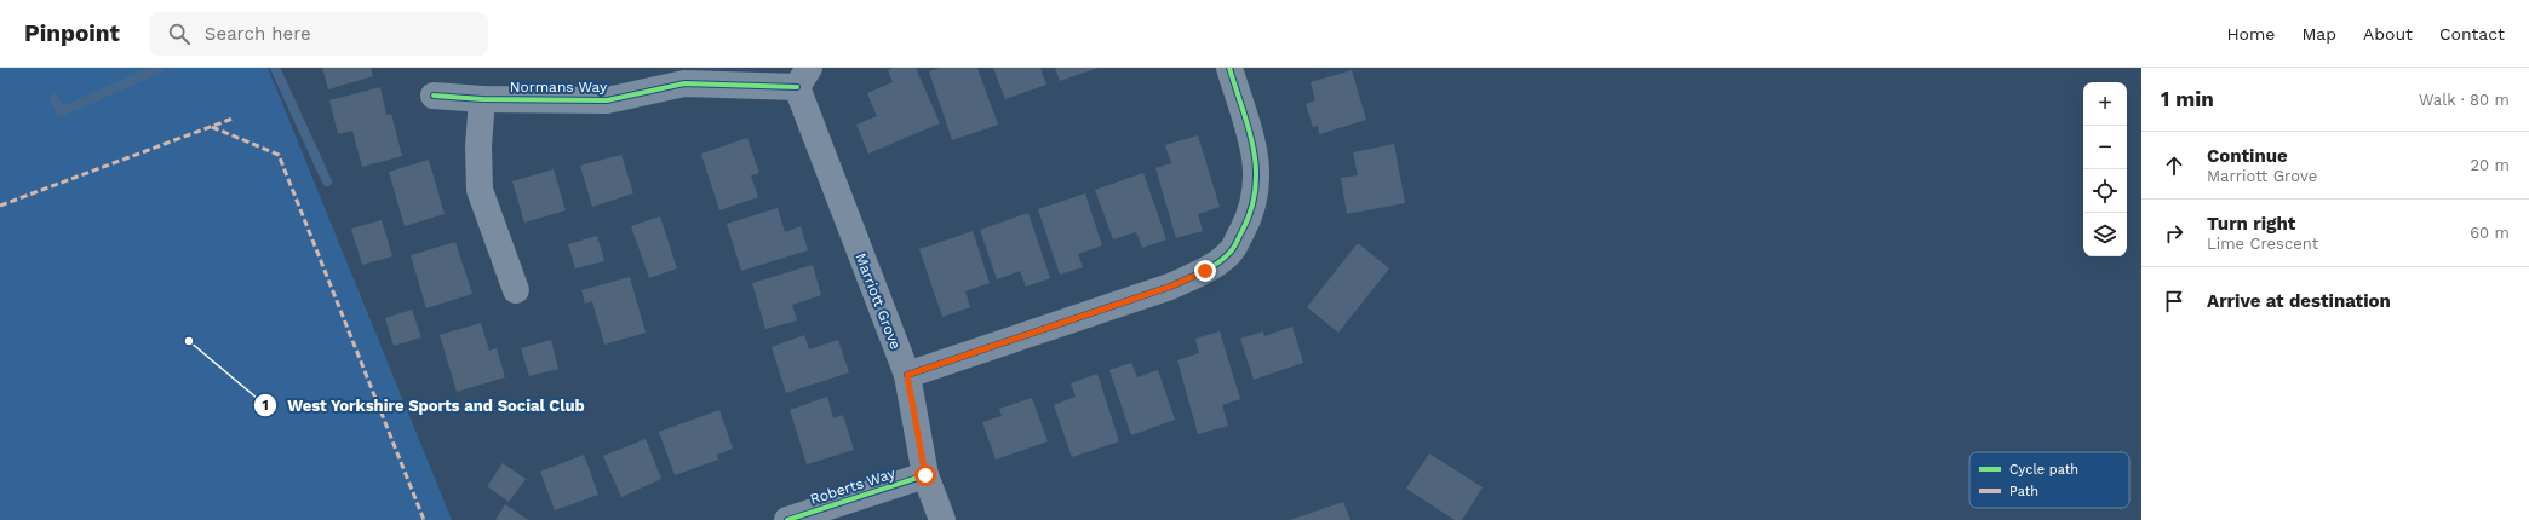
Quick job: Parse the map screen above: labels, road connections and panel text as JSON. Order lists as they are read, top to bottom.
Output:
{
  "streets": {
    "street": ["Normans Way", "Marriott Grove", "Roberts Way"]
  },
  "crossings": [
    ["Normans Way", "Marriott Grove"],
    ["Marriott Grove", "Roberts Way"]
  ],
  "places": ["West Yorkshire Sports and Social Club"],
  "legend": ["Cycle path", "Path"],
  "page": {
    "header": "Pinpoint",
    "search": "Search here",
    "nav": [
      "Home",
      "Map",
      "About",
      "Contact"
    ],
    "heading": ["1 min", "Walk · 80 m"],
    "map_buttons": ["+", "−"],
    "list": [
      ["Continue", "Marriott Grove", "20 m"],
      ["Turn right", "Lime Crescent", "60 m"],
      "Arrive at destination"
    ]
  }
}
